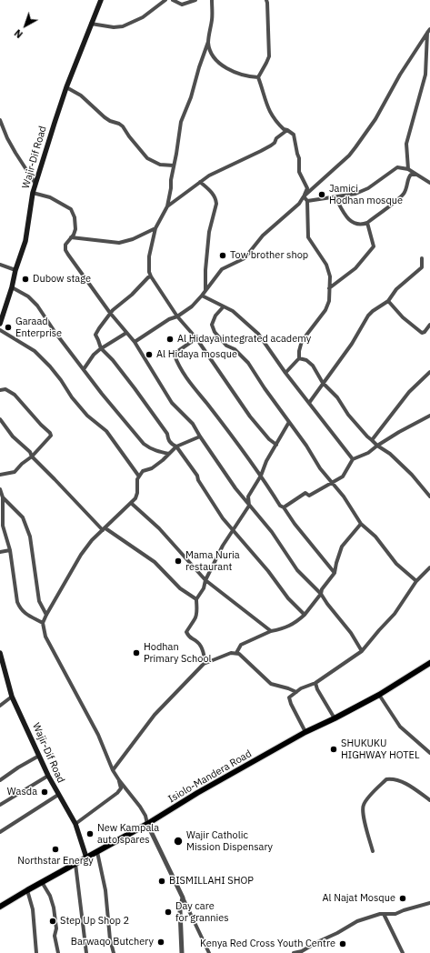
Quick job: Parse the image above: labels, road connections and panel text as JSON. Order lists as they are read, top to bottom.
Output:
{
  "streets": {
    "highway": ["Isiolo-Mandera Road"],
    "main road": ["Wajir-Dif Road"]
  },
  "crossings": [
    ["Wajir-Dif Road", "Isiolo-Mandera Road"]
  ],
  "places": [
    "Jamici Hodhan mosque",
    "Tow brother shop",
    "Dubow stage",
    "Garaad Enterprise",
    "Al Hidaya integrated academy",
    "Al Hidaya mosque",
    "Mama Nuria restaurant",
    "Hodhan Primary School",
    "SHUKUKU HIGHWAY HOTEL",
    "Wasda",
    "New Kampala auto spares",
    "Wajir Catholic Mission Dispensary",
    "Northstar Energy",
    "BISMILLAHI SHOP",
    "Al Najat Mosque",
    "Day care for grannies",
    "Step Up Shop 2",
    "Barwaqo Butchery",
    "Kenya Red Cross Youth Centre"
  ],
  "north": "bottom left"
}
